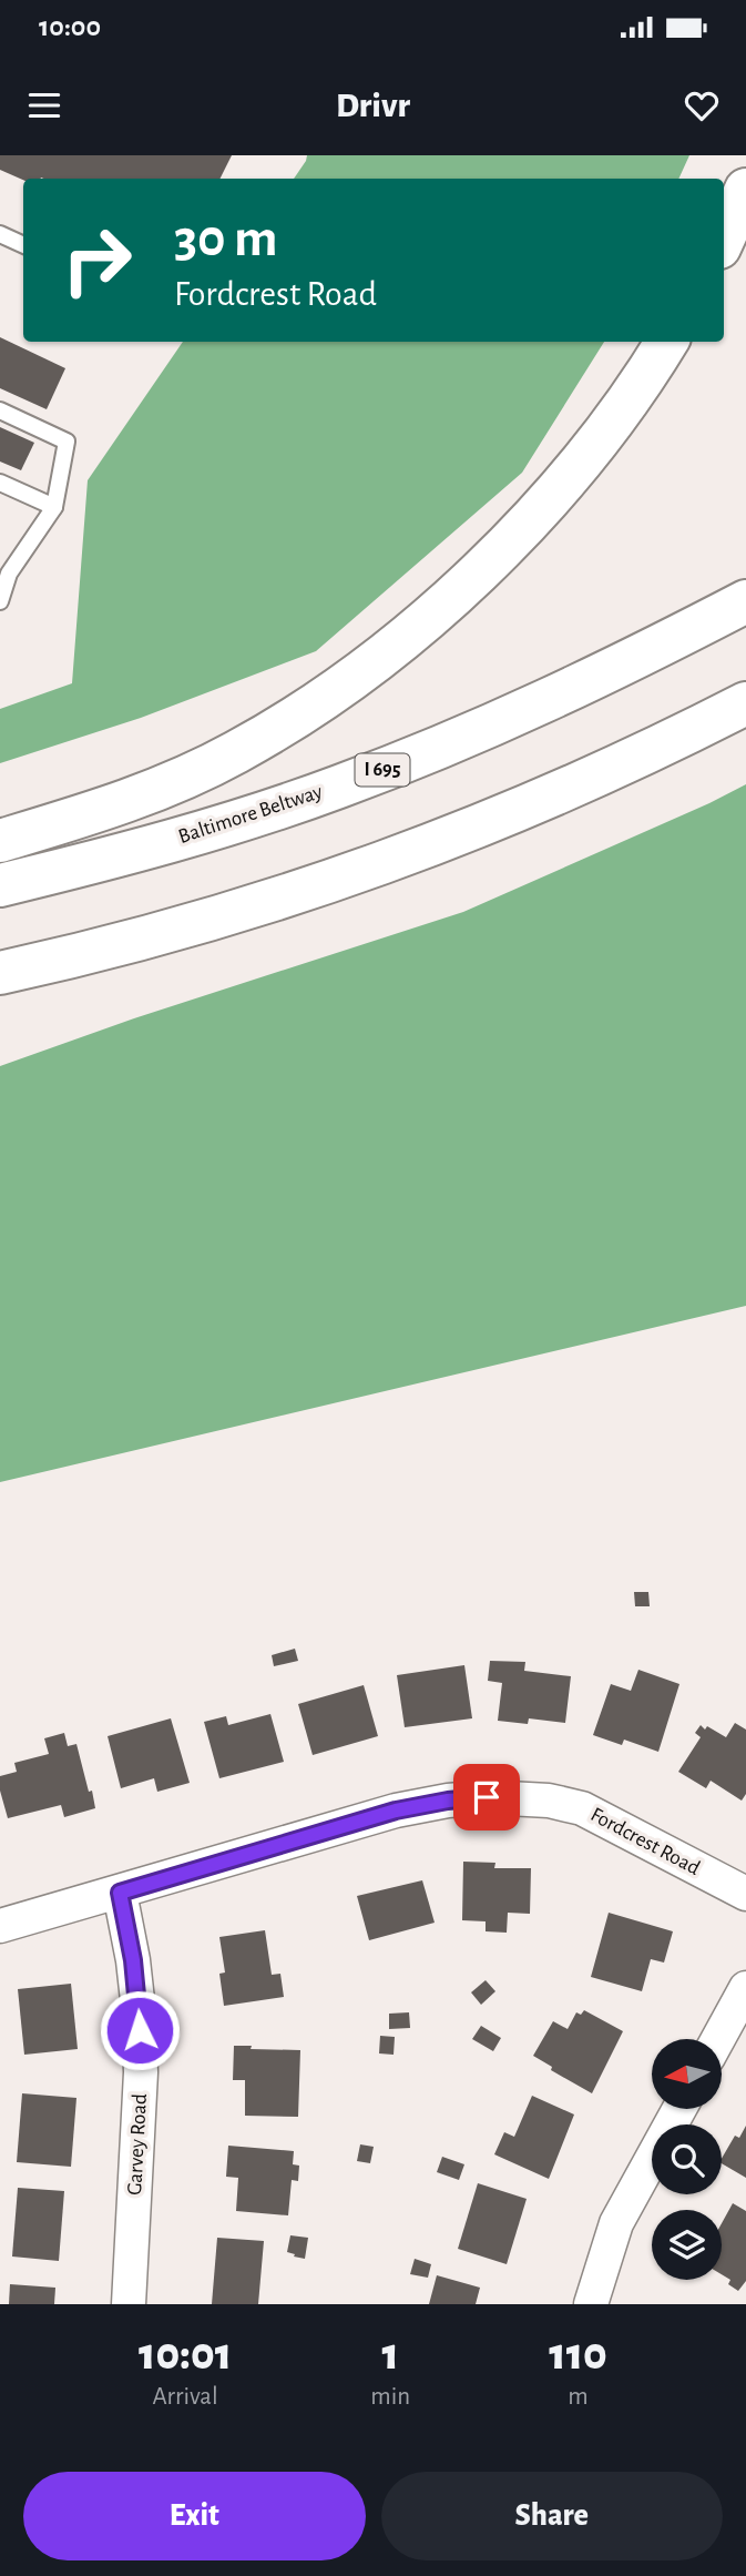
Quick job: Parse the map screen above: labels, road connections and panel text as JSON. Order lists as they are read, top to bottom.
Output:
{
  "streets": {
    "highway": ["I 695", "Baltimore Beltway"],
    "street": ["Fordcrest Road", "Garvey Road"]
  },
  "crossings": [
    ["Fordcrest Road", "Garvey Road"]
  ],
  "north": "left",
  "page": {
    "status": "10:00",
    "header": "Drivr",
    "turn": ["30 m", "Fordcrest Road"],
    "eta": [
      "10:01",
      "Arrival",
      "1",
      "min",
      "110",
      "m"
    ],
    "buttons": ["Exit", "Share"]
  }
}
